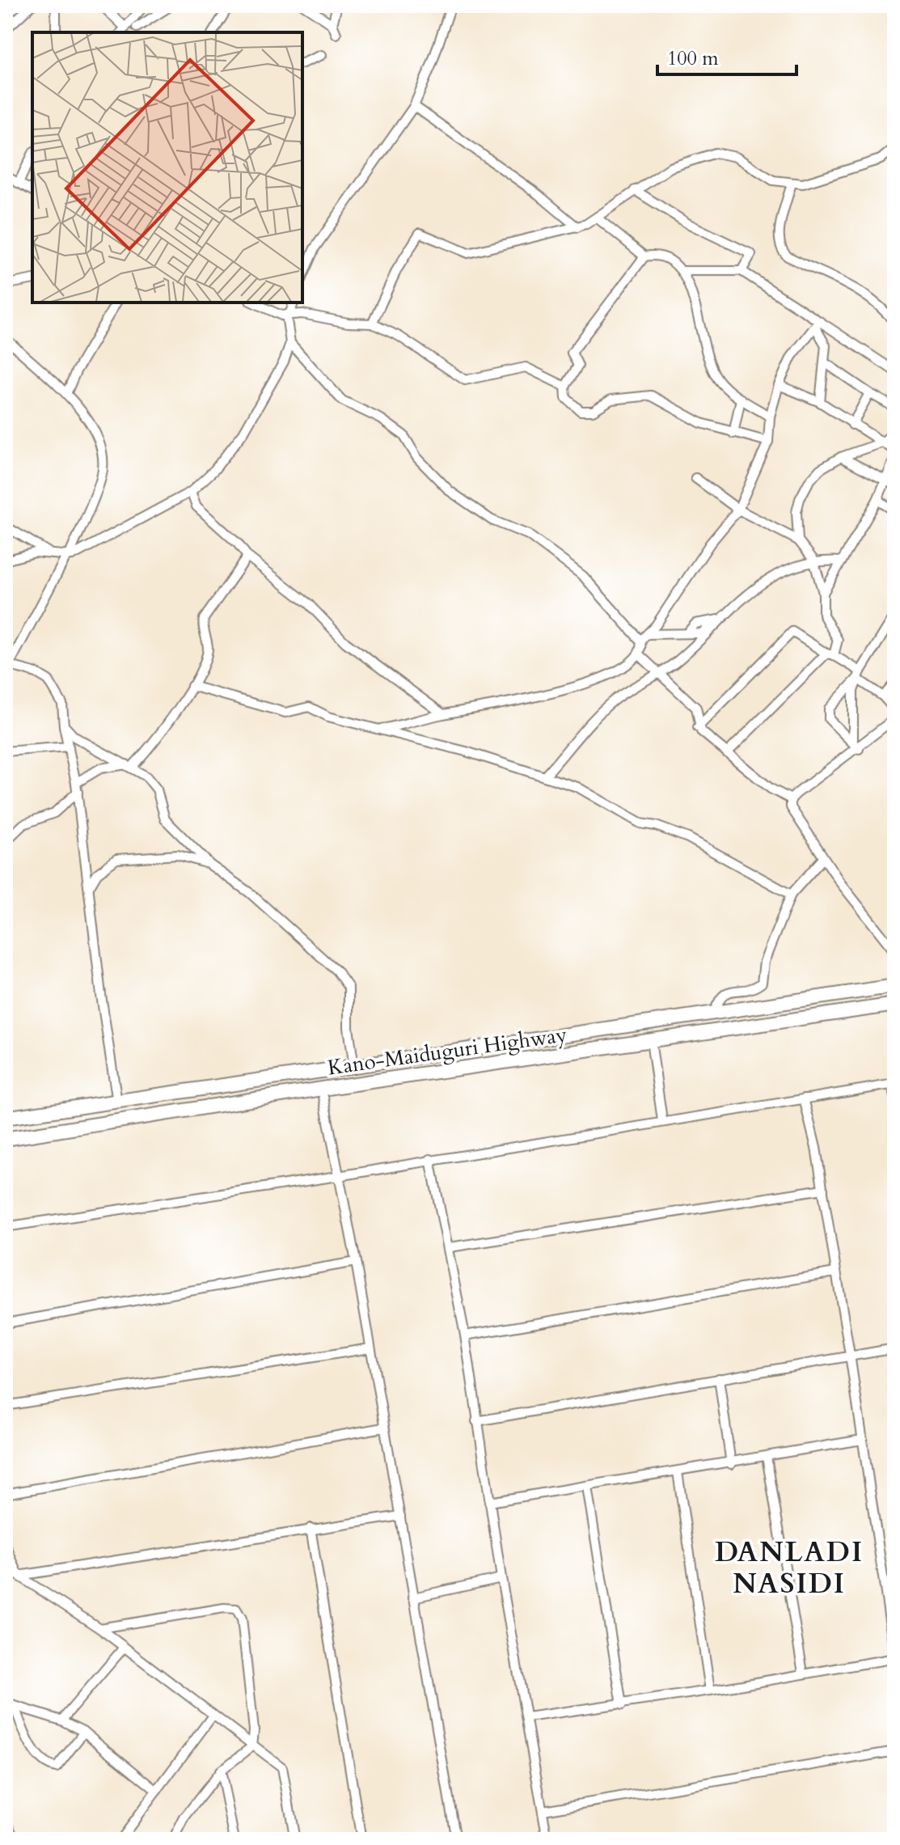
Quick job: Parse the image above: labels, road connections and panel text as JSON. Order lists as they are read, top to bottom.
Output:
{
  "streets": {
    "highway": ["Kano-Maiduguri Highway"]
  },
  "districts": ["DANLADI NASIDI"],
  "scale_bar": "100 m"
}
